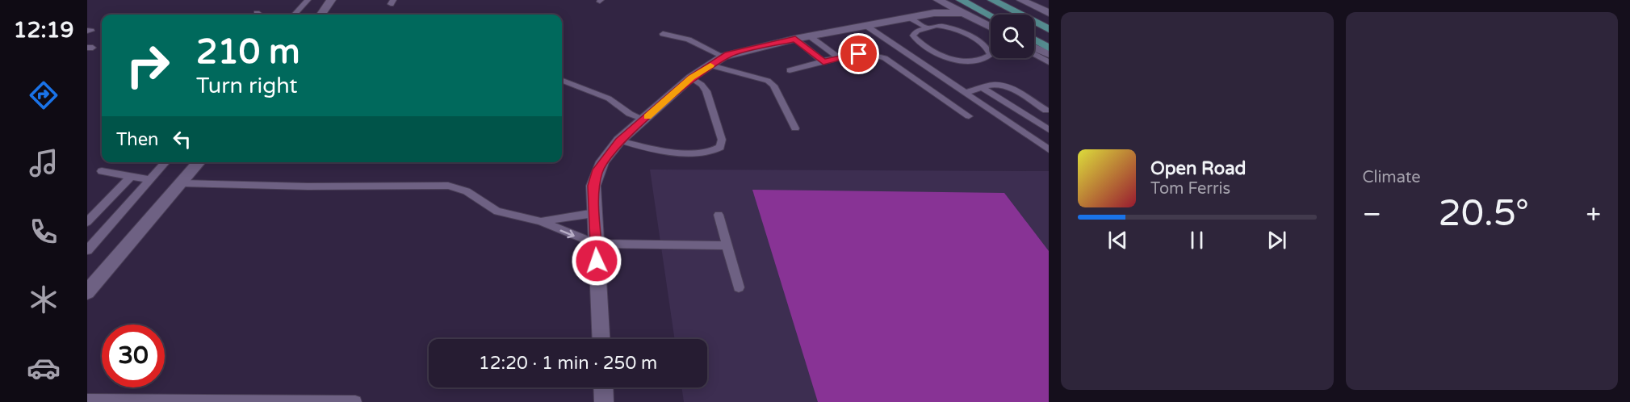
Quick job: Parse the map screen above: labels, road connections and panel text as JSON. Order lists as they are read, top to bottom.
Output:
{
  "page": {
    "tabs": "12:19",
    "tile": "Climate",
    "turn": ["210 m", "Turn right"],
    "then": "Then",
    "song": ["Open Road", "Tom Ferris"],
    "heat": ["−", "20.5°", "+"],
    "limit": "30",
    "trip": "12:20 · 1 min · 250 m"
  }
}
